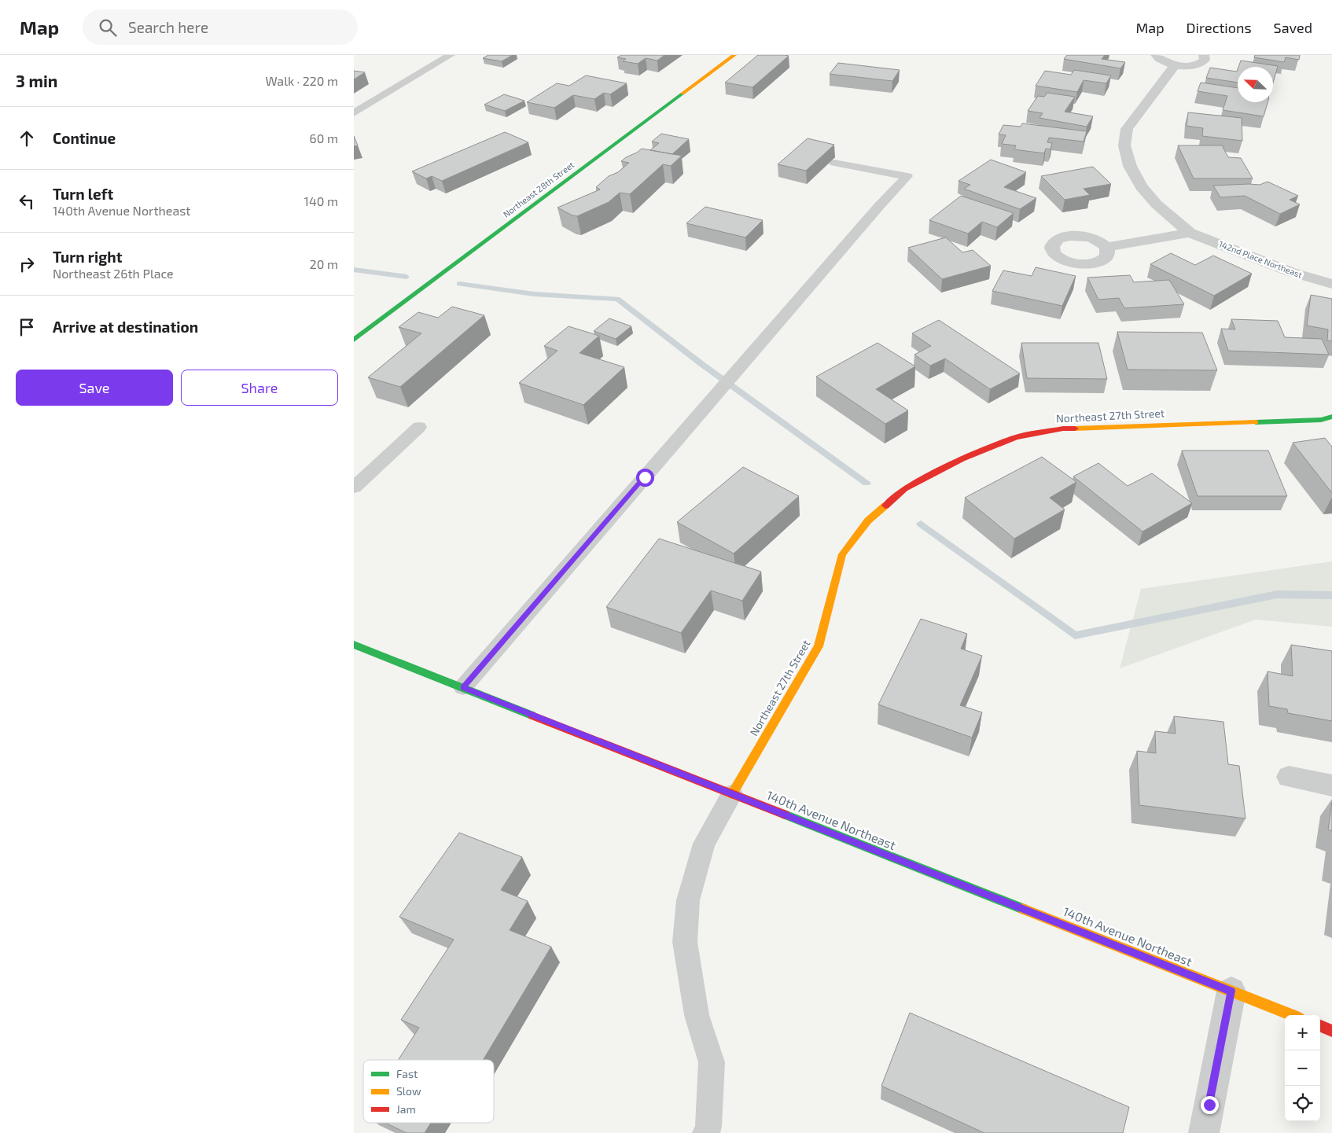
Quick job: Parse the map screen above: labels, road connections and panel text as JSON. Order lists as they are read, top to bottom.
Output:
{
  "streets": {
    "street": [
      "Northeast 28th Street",
      "142nd Place Northeast",
      "Northeast 27th Street",
      "140th Avenue Northeast"
    ]
  },
  "crossings": [
    ["Northeast 27th Street", "140th Avenue Northeast"]
  ],
  "legend": ["Fast", "Slow", "Jam"],
  "north": "top left",
  "page": {
    "header": "Map",
    "search": "Search here",
    "nav": ["Map", "Directions", "Saved"],
    "heading": ["3 min", "Walk · 220 m"],
    "list": [
      ["Continue", "60 m"],
      ["Turn left", "140th Avenue Northeast", "140 m"],
      ["Turn right", "Northeast 26th Place", "20 m"],
      "Arrive at destination"
    ],
    "buttons": ["Save", "Share"],
    "map_buttons": ["+", "−"]
  }
}
